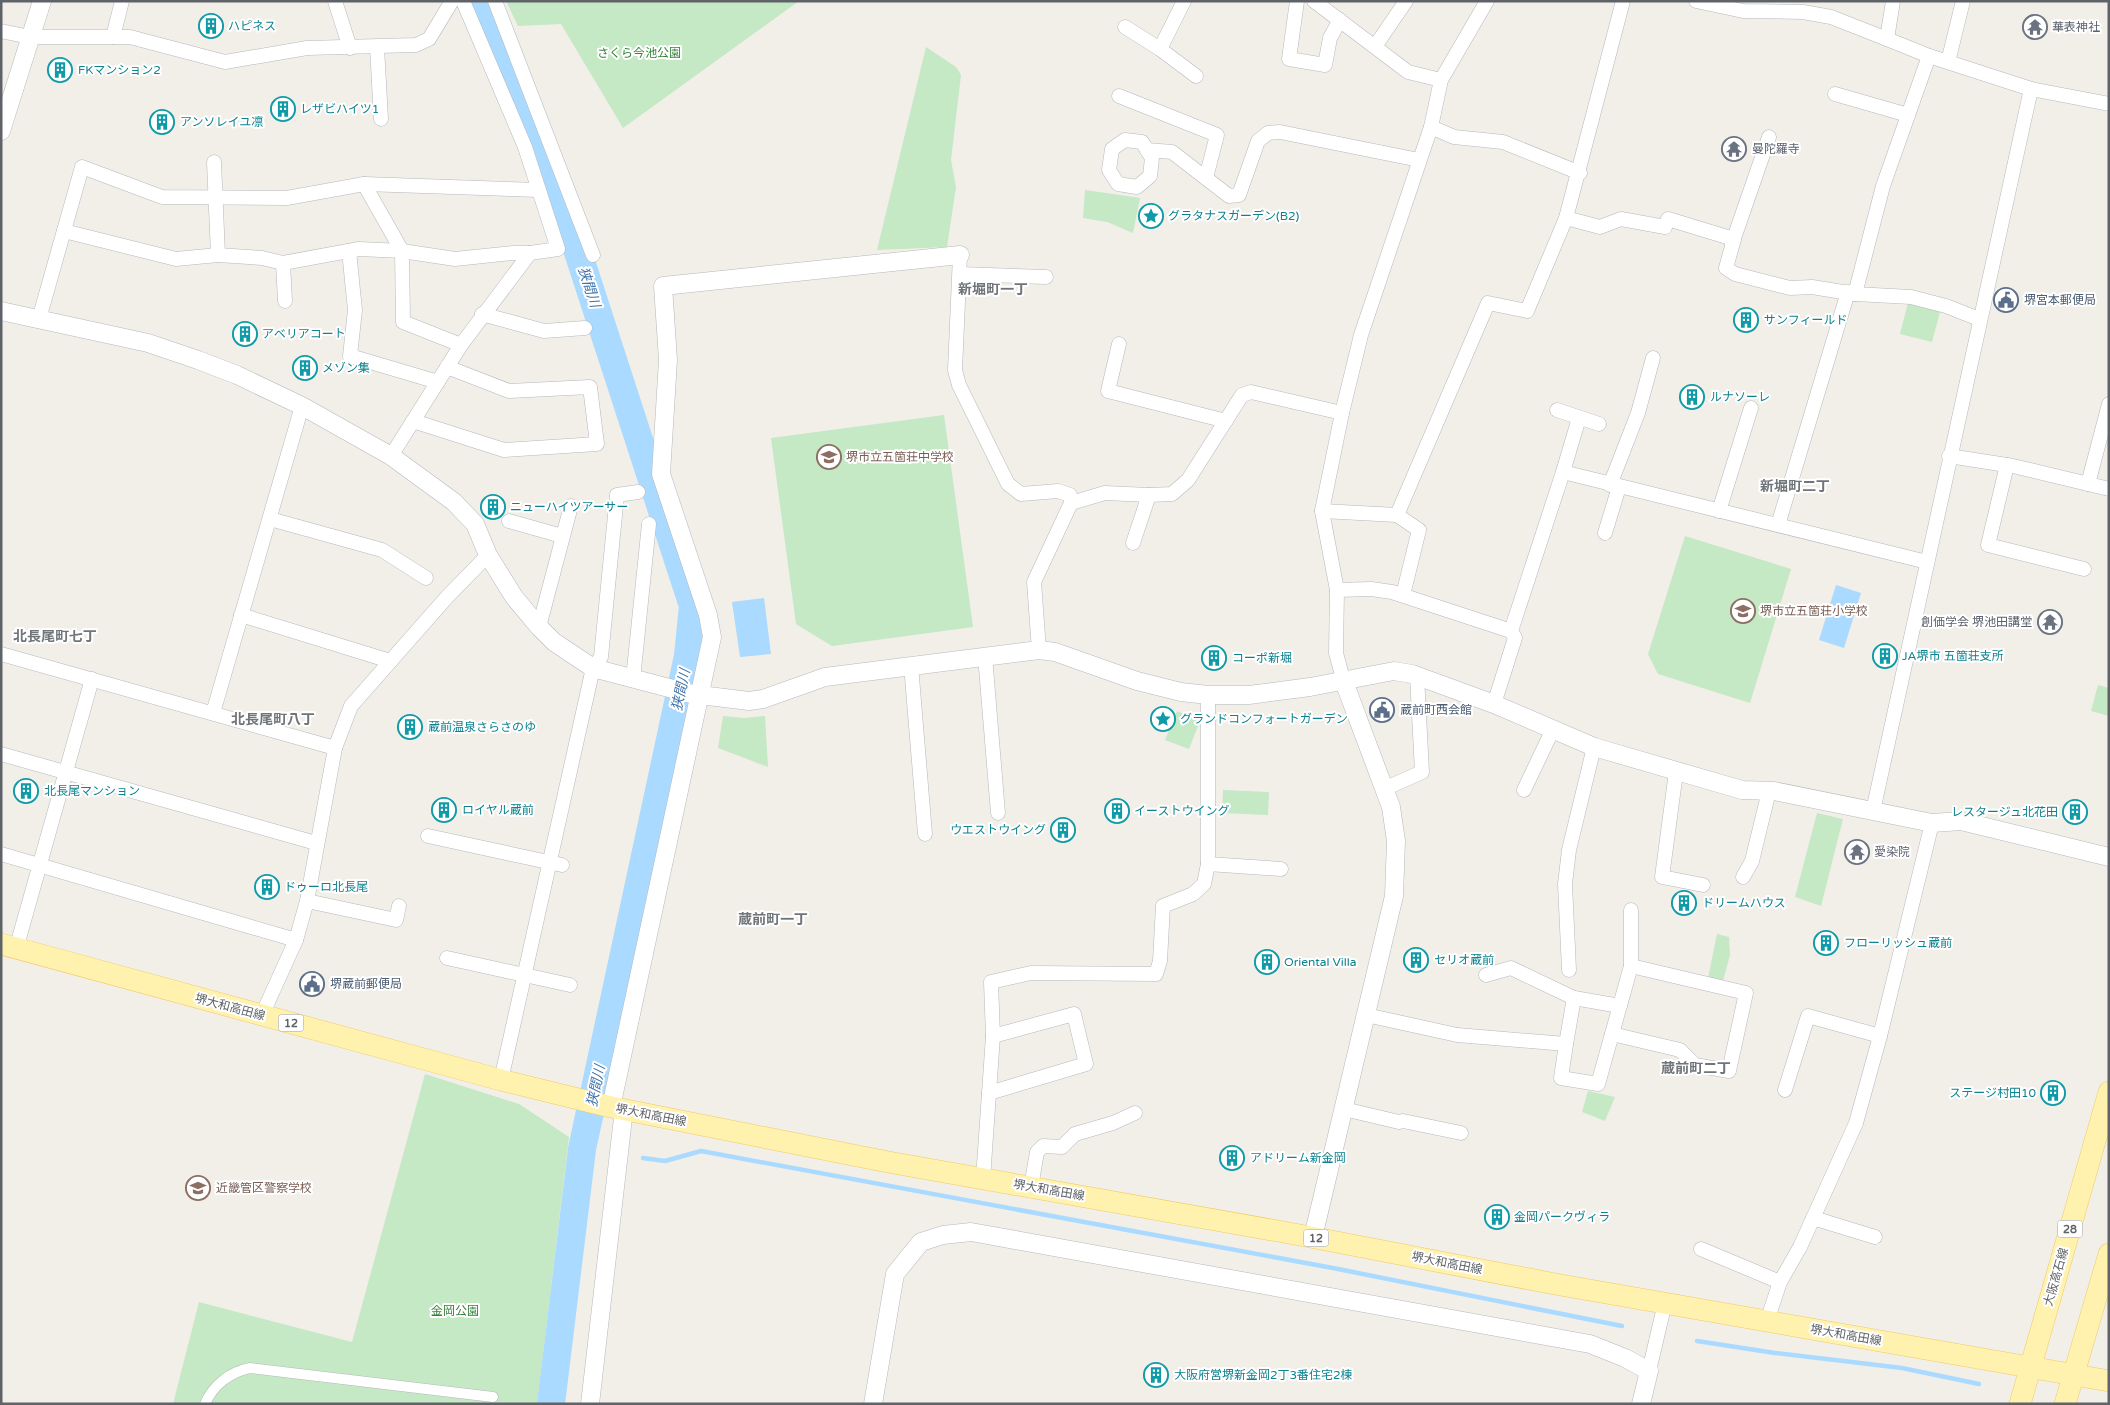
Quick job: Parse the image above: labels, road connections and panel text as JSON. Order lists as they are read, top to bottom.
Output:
{
  "streets": {
    "main road": [
      "堺大和高田線",
      "12",
      "28",
      "大阪高石線"
    ]
  },
  "crossings": [
    ["堺大和高田線", "大阪高石線"]
  ],
  "districts": [
    "新堀町一丁",
    "新堀町二丁",
    "北長尾町七丁",
    "北長尾町八丁",
    "蔵前町一丁",
    "蔵前町二丁"
  ],
  "water": ["狭間川"],
  "parks": ["さくら今池公園", "金岡公園"],
  "places": {
    "building": [
      "ハピネス",
      "FKマンション2",
      "レザビハイツ1",
      "アンソレイユ凛",
      "サンフィールド",
      "アベリアコート",
      "メゾン集",
      "ルナソーレ",
      "ニューハイツアーサー",
      "JA堺市 五箇荘支所",
      "コーポ新堀",
      "蔵前温泉さらさのゆ",
      "北長尾マンション",
      "ロイヤル蔵前",
      "イーストウイング",
      "レスタージュ北花田",
      "ウエストウイング",
      "ドゥーロ北長尾",
      "ドリームハウス",
      "フローリッシュ蔵前",
      "セリオ蔵前",
      "Oriental Villa",
      "ステージ村田10",
      "アドリーム新金岡",
      "金岡パークヴィラ",
      "大阪府営堺新金岡2丁3番住宅2棟"
    ],
    "temple": [
      "華表神社",
      "曼陀羅寺",
      "創価学会 堺池田講堂",
      "愛染院"
    ],
    "place": ["グラタナスガーデン(B2)", "グランドコンフォートガーデン"],
    "public building": ["堺宮本郵便局", "蔵前町西会館", "堺蔵前郵便局"],
    "school or university": ["堺市立五箇荘中学校", "堺市立五箇荘小学校", "近畿管区警察学校"]
  }
}
